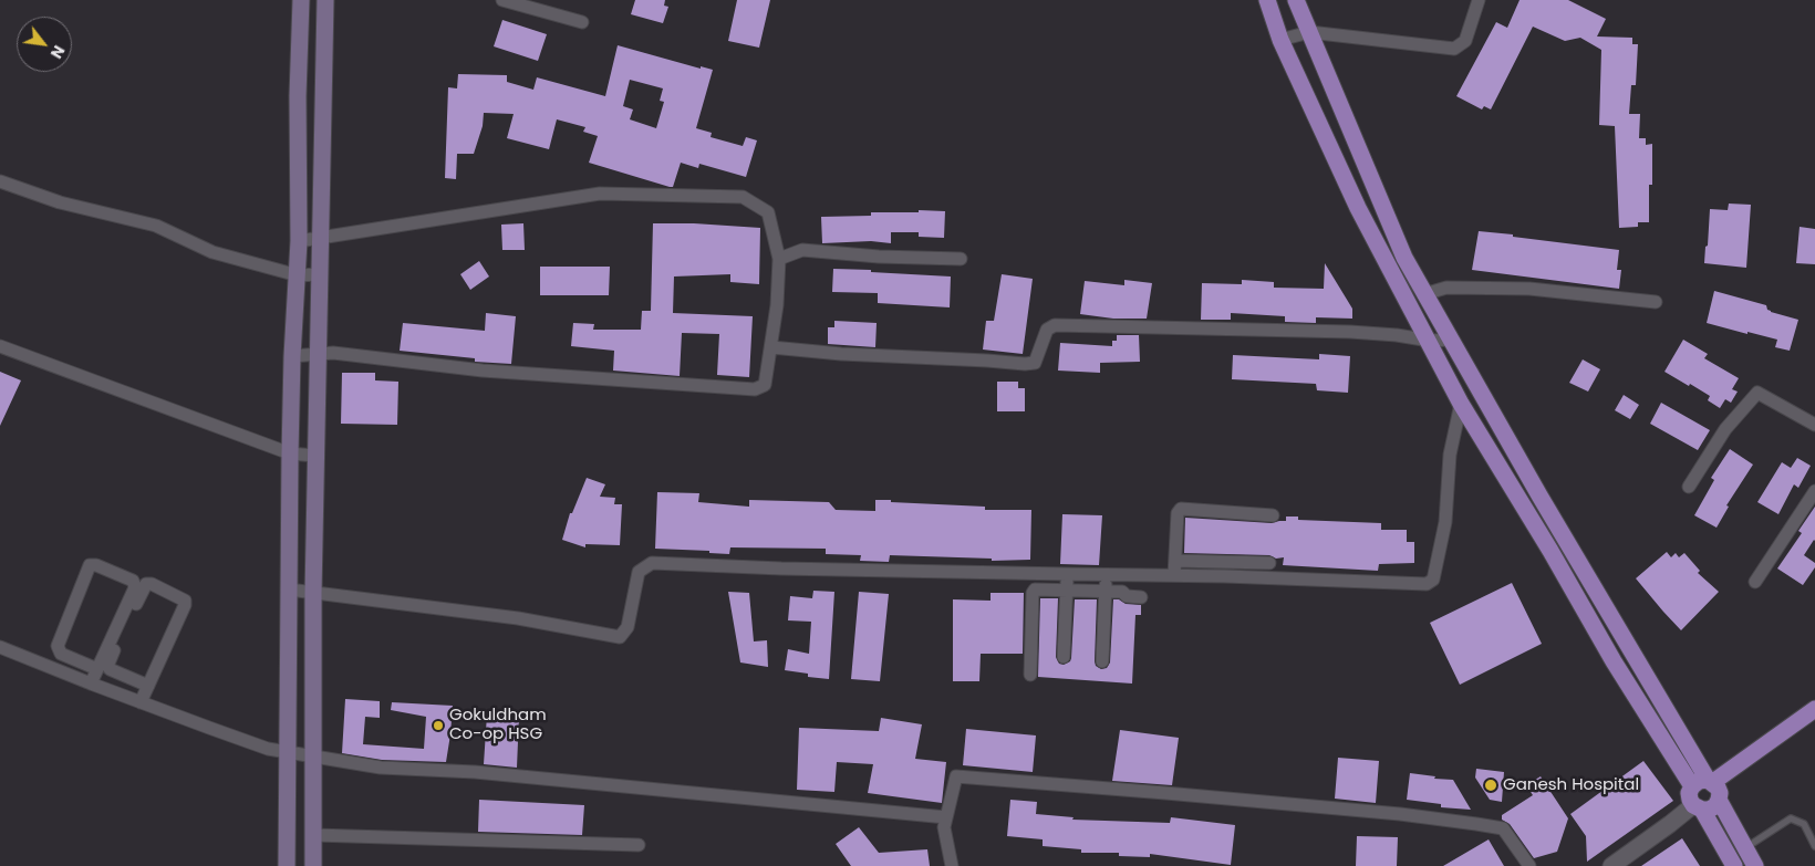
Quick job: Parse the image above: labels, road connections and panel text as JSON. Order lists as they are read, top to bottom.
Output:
{
  "places": ["Gokuldham Co-op HSG", "Ganesh Hospital"],
  "north": "bottom right"
}
